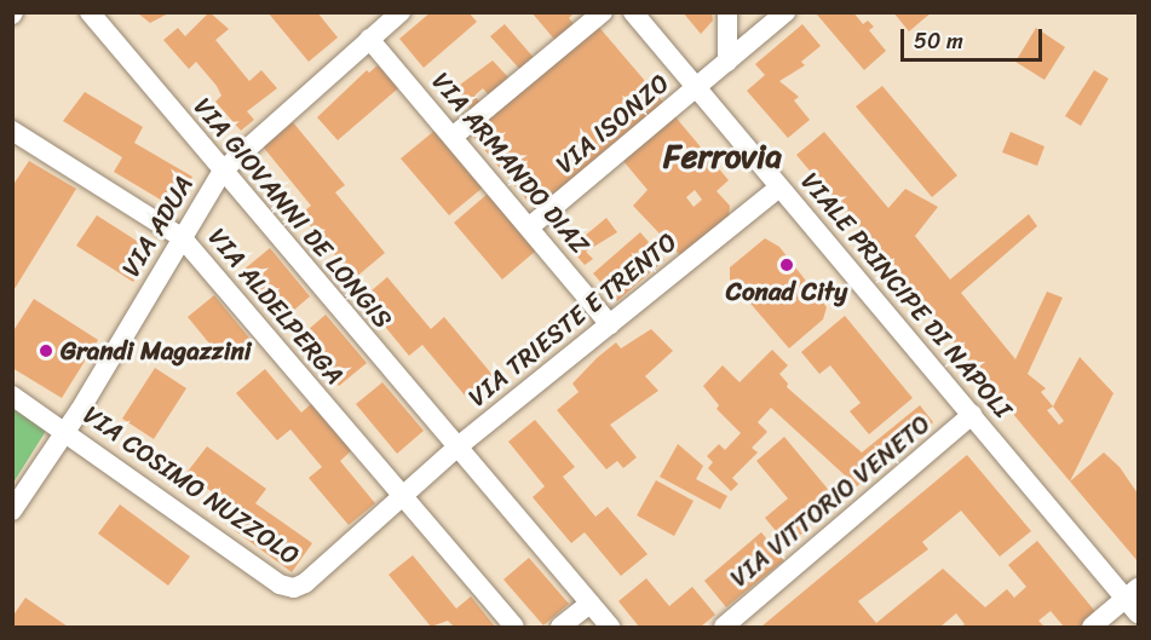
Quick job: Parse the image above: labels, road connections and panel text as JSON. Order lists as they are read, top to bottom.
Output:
{
  "streets": {
    "street": [
      "VIA ISONZO",
      "VIA ARMANDO DIAZ",
      "VIA GIOVANNI DE LONGIS",
      "VIA ADUA",
      "VIALE PRINCIPE DI NAPOLI",
      "VIA ALDELPERGA",
      "VIA TRIESTE E TRENTO",
      "VIA COSIMO NUZZOLO",
      "VIA VITTORIO VENETO"
    ]
  },
  "crossings": [
    ["VIA ISONZO", "VIA ARMANDO DIAZ"],
    ["VIA ISONZO", "VIALE PRINCIPE DI NAPOLI"],
    ["VIA ARMANDO DIAZ", "VIA ADUA"],
    ["VIA ARMANDO DIAZ", "VIA TRIESTE E TRENTO"],
    ["VIA GIOVANNI DE LONGIS", "VIA ADUA"],
    ["VIA GIOVANNI DE LONGIS", "VIA TRIESTE E TRENTO"],
    ["VIA ADUA", "VIA ALDELPERGA"],
    ["VIA ADUA", "VIA COSIMO NUZZOLO"],
    ["VIALE PRINCIPE DI NAPOLI", "VIA TRIESTE E TRENTO"],
    ["VIALE PRINCIPE DI NAPOLI", "VIA VITTORIO VENETO"],
    ["VIA ALDELPERGA", "VIA TRIESTE E TRENTO"],
    ["VIA ALDELPERGA", "VIA COSIMO NUZZOLO"],
    ["VIA TRIESTE E TRENTO", "VIA COSIMO NUZZOLO"]
  ],
  "districts": ["Ferrovia"],
  "places": ["Conad City", "Grandi Magazzini"],
  "scale_bar": "50 m"
}
